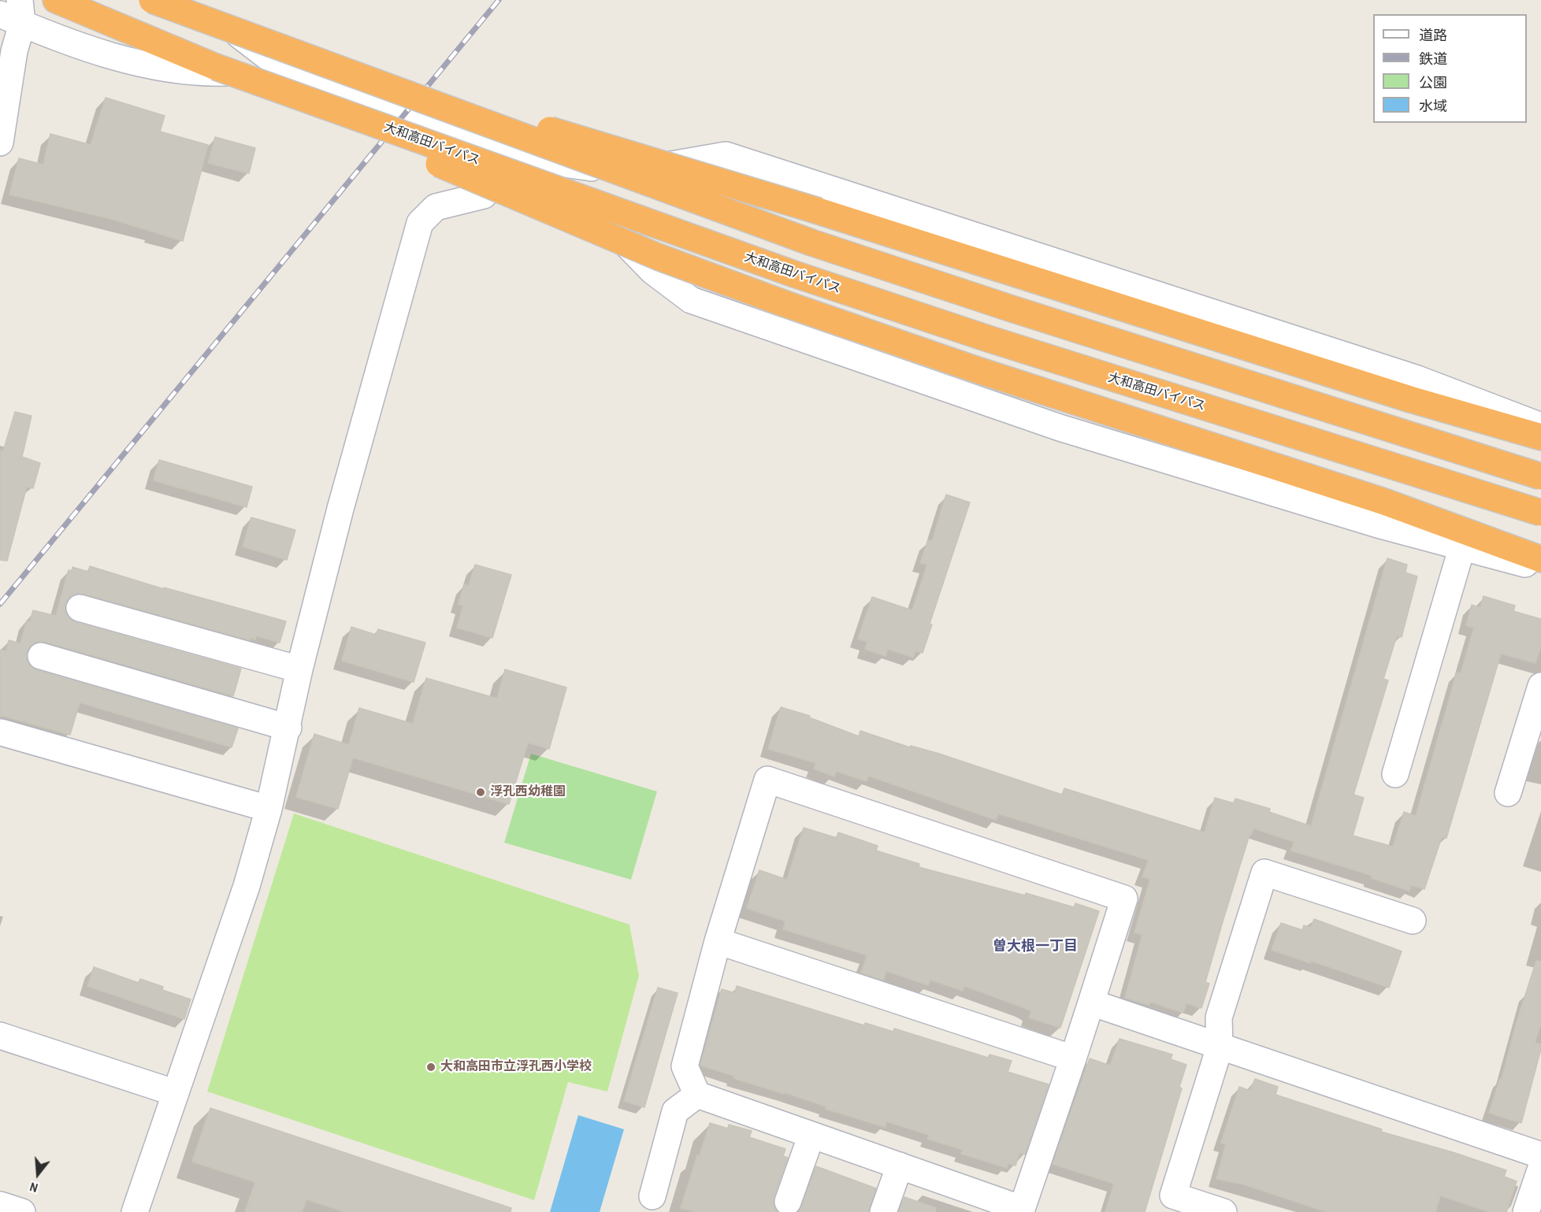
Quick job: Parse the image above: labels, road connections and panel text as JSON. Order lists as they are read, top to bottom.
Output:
{
  "streets": {
    "highway": ["大和高田バイパス"]
  },
  "districts": ["曽大根一丁目"],
  "places": ["浮孔西幼稚園", "大和高田市立浮孔西小学校"],
  "legend": [
    "道路",
    "鉄道",
    "公園",
    "水域"
  ],
  "north": "bottom"
}
